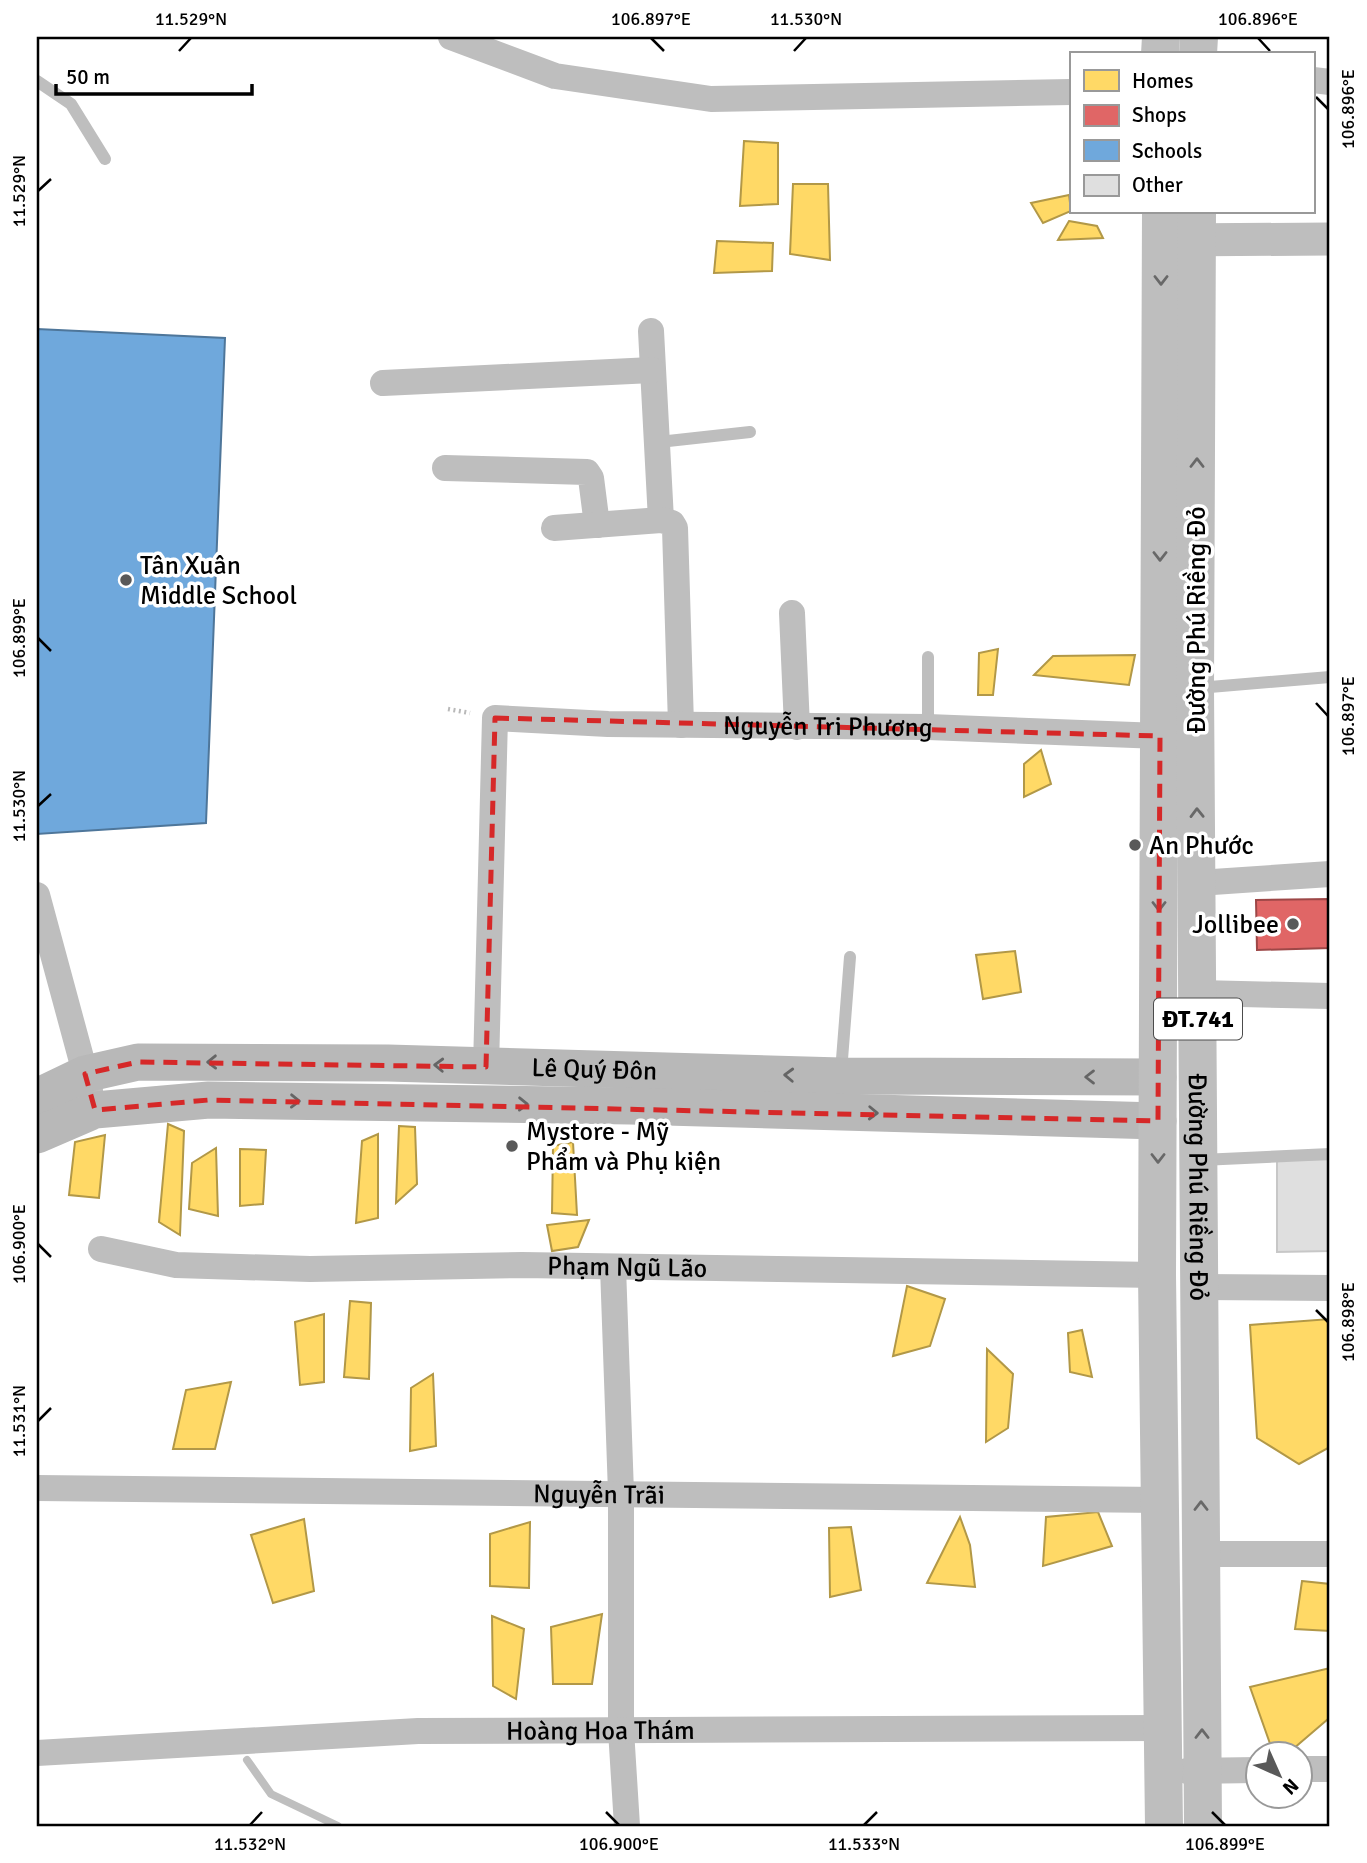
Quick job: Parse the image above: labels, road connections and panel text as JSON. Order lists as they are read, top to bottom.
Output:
{
  "streets": {
    "main road": ["Đường Phú Riềng Đỏ", "ĐT.741", "Lê Quý Đôn"],
    "street": [
      "Nguyễn Tri Phương",
      "Phạm Ngũ Lão",
      "Nguyễn Trãi",
      "Hoàng Hoa Thám"
    ]
  },
  "crossings": [
    ["Đường Phú Riềng Đỏ", "Nguyễn Tri Phương"],
    ["Đường Phú Riềng Đỏ", "Lê Quý Đôn"],
    ["Đường Phú Riềng Đỏ", "Phạm Ngũ Lão"],
    ["Đường Phú Riềng Đỏ", "Nguyễn Trãi"],
    ["Đường Phú Riềng Đỏ", "Hoàng Hoa Thám"],
    ["Nguyễn Tri Phương", "Lê Quý Đôn"]
  ],
  "places": [
    "Tân Xuân Middle School",
    "An Phước",
    "Jollibee",
    "Mystore - Mỹ Phẩm và Phụ kiện"
  ],
  "legend": [
    "Homes",
    "Shops",
    "Schools",
    "Other"
  ],
  "scale_bar": "50 m",
  "north": "bottom right",
  "coordinates": [
    "11.529°N",
    "106.897°E",
    "11.530°N",
    "106.896°E",
    "106.899°E",
    "106.900°E",
    "106.898°E",
    "11.531°N",
    "11.532°N",
    "11.533°N"
  ]
}
